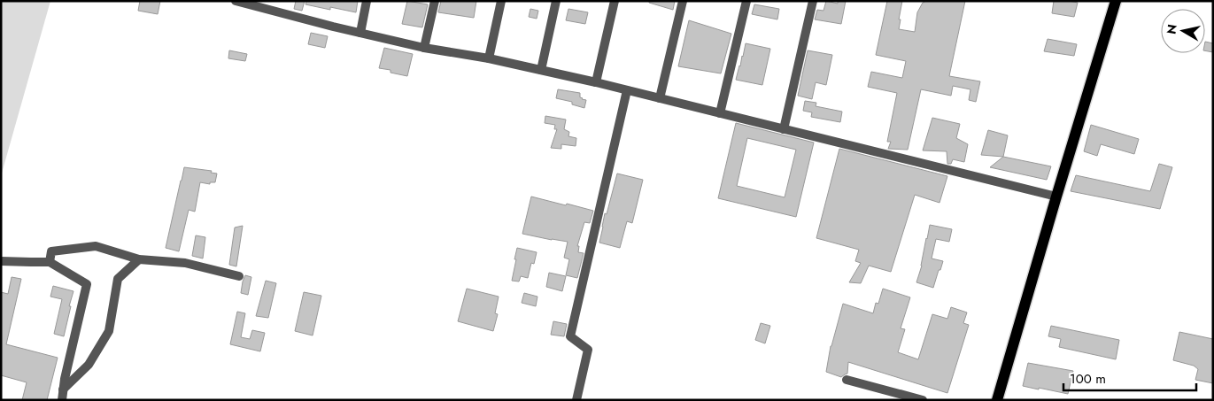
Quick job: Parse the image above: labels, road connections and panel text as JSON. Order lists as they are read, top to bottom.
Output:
{
  "scale_bar": "100 m",
  "north": "left"
}
